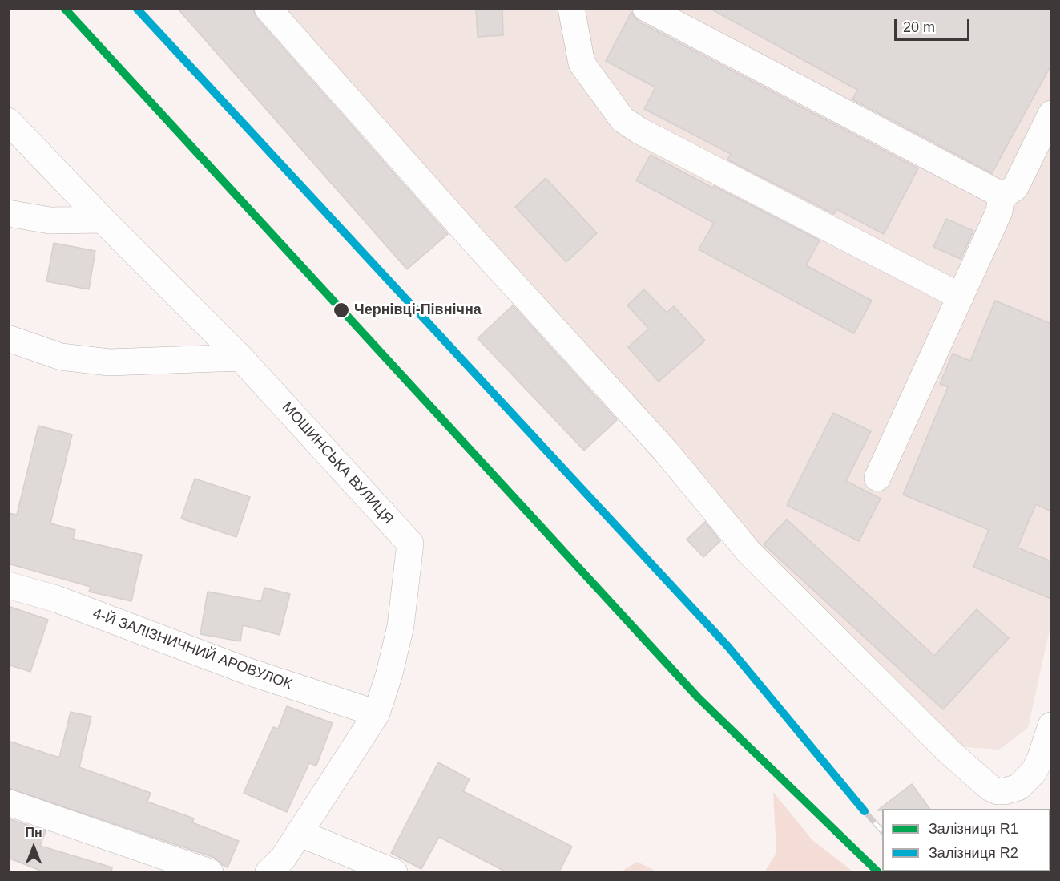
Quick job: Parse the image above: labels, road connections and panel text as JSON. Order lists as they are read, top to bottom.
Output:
{
  "streets": {
    "street": ["МОШИНСЬКА ВУЛИЦЯ", "4-Й ЗАЛІЗНИЧНИЙ АРОВУЛОК"]
  },
  "crossings": [
    ["МОШИНСЬКА ВУЛИЦЯ", "4-Й ЗАЛІЗНИЧНИЙ АРОВУЛОК"]
  ],
  "places": ["Чернівці-Північна"],
  "lines": ["rail line R1", "rail line R2"],
  "legend": ["Залізниця R1", "Залізниця R2"],
  "scale_bar": "20 m",
  "north": "top"
}
